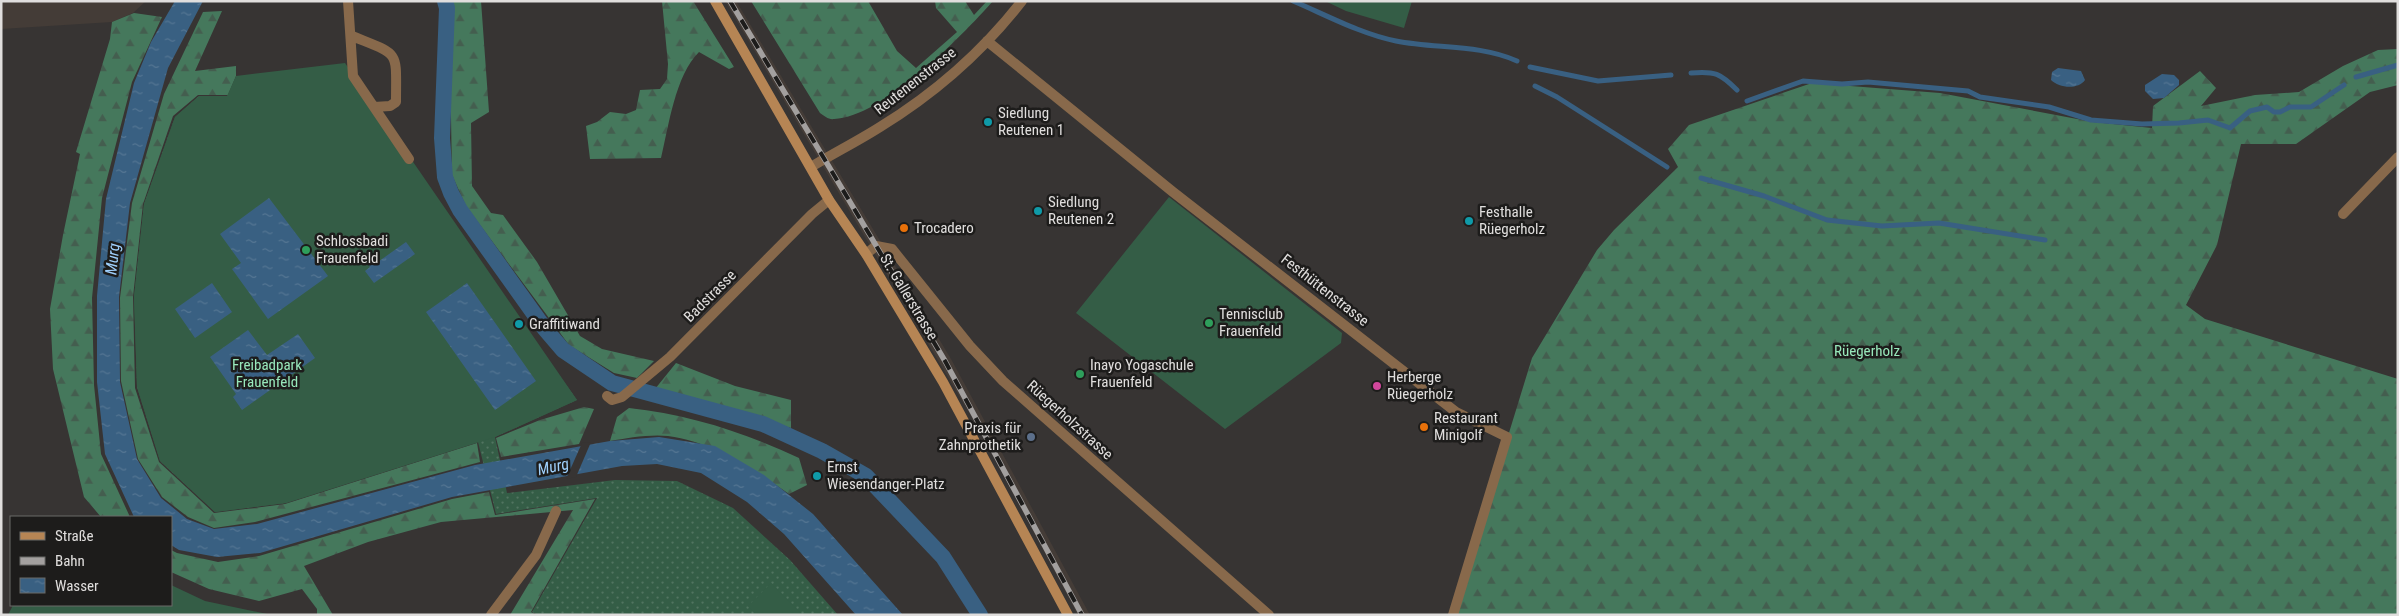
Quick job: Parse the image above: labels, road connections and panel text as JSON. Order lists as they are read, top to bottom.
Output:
{
  "streets": {
    "main road": ["St. Gallerstrasse"],
    "street": [
      "Reutenenstrasse",
      "Festhüttenstrasse",
      "Badstrasse",
      "Rüegerholzstrasse"
    ]
  },
  "crossings": [
    ["Reutenenstrasse", "Festhüttenstrasse"],
    ["Reutenenstrasse", "St. Gallerstrasse"],
    ["Badstrasse", "St. Gallerstrasse"],
    ["St. Gallerstrasse", "Rüegerholzstrasse"]
  ],
  "water": ["Murg"],
  "parks": ["Rüegerholz", "Freibadpark Frauenfeld"],
  "places": [
    "Siedlung Reutenen 1",
    "Siedlung Reutenen 2",
    "Festhalle Rüegerholz",
    "Trocadero",
    "Schlossbadi Frauenfeld",
    "Tennisclub Frauenfeld",
    "Graffitiwand",
    "Inayo Yogaschule Frauenfeld",
    "Herberge Rüegerholz",
    "Restaurant Minigolf",
    "Praxis für Zahnprothetik",
    "Ernst Wiesendanger-Platz"
  ],
  "legend": ["Straße", "Bahn", "Wasser"]
}
